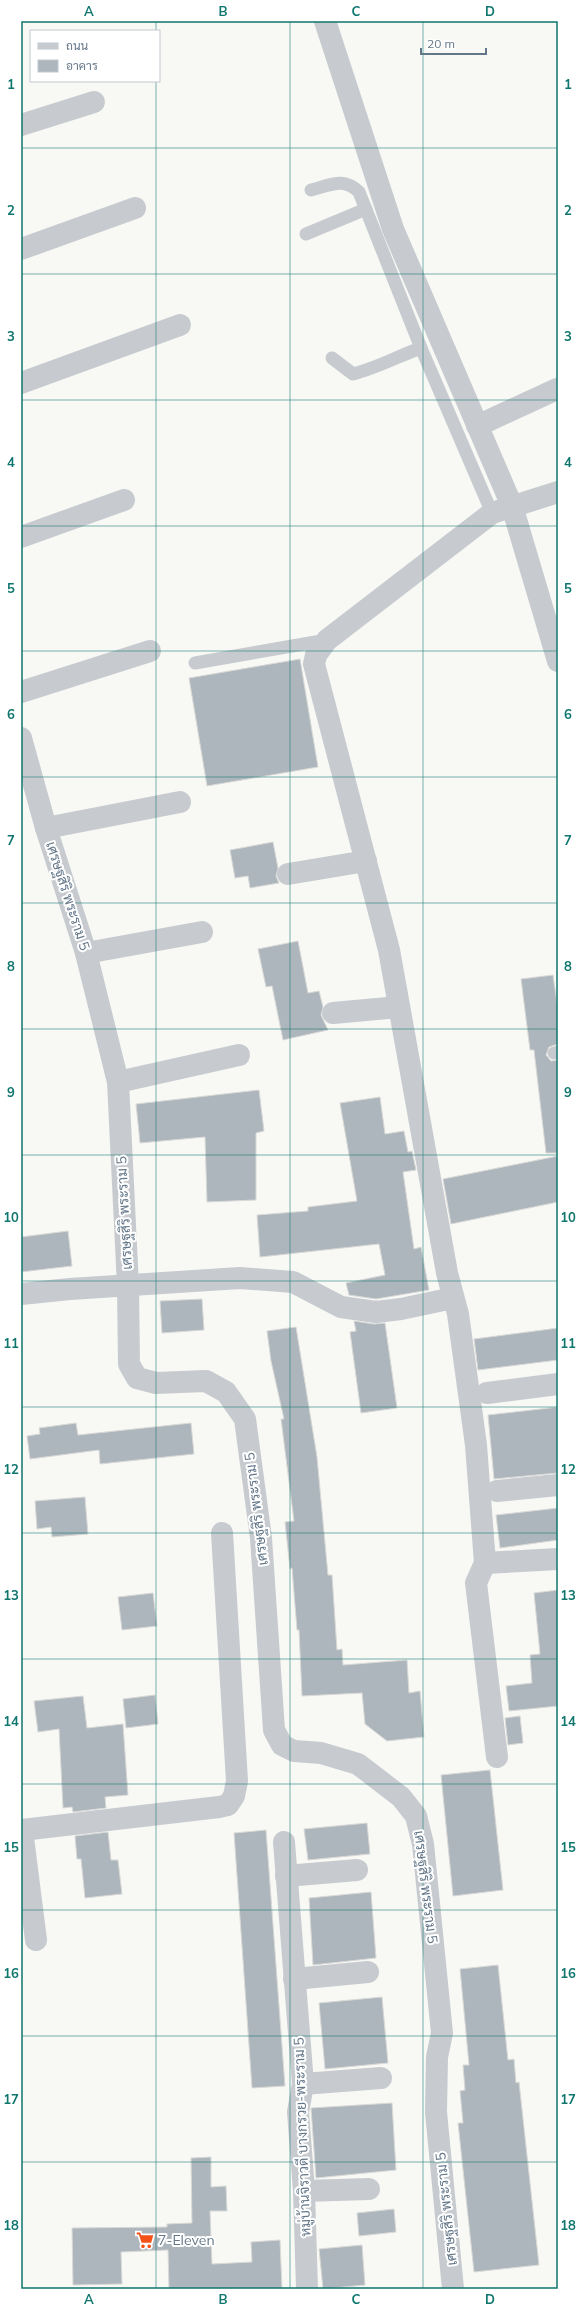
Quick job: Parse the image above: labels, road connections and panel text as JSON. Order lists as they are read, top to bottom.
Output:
{
  "streets": {
    "street": ["เศรษฐสิริ พระราม 5", "หมู่บ้านจิราวดี บางกรวย-พระราม 5"]
  },
  "places": {
    "supermarket": ["7-Eleven"]
  },
  "legend": ["ถนน", "อาคาร"],
  "scale_bar": "20 m",
  "grid": {
    "columns": [
      "A",
      "B",
      "C",
      "D"
    ],
    "rows": [
      "1",
      "2",
      "3",
      "4",
      "5",
      "6",
      "7",
      "8",
      "9",
      "10",
      "11",
      "12",
      "13",
      "14",
      "15",
      "16",
      "17",
      "18"
    ]
  }
}
